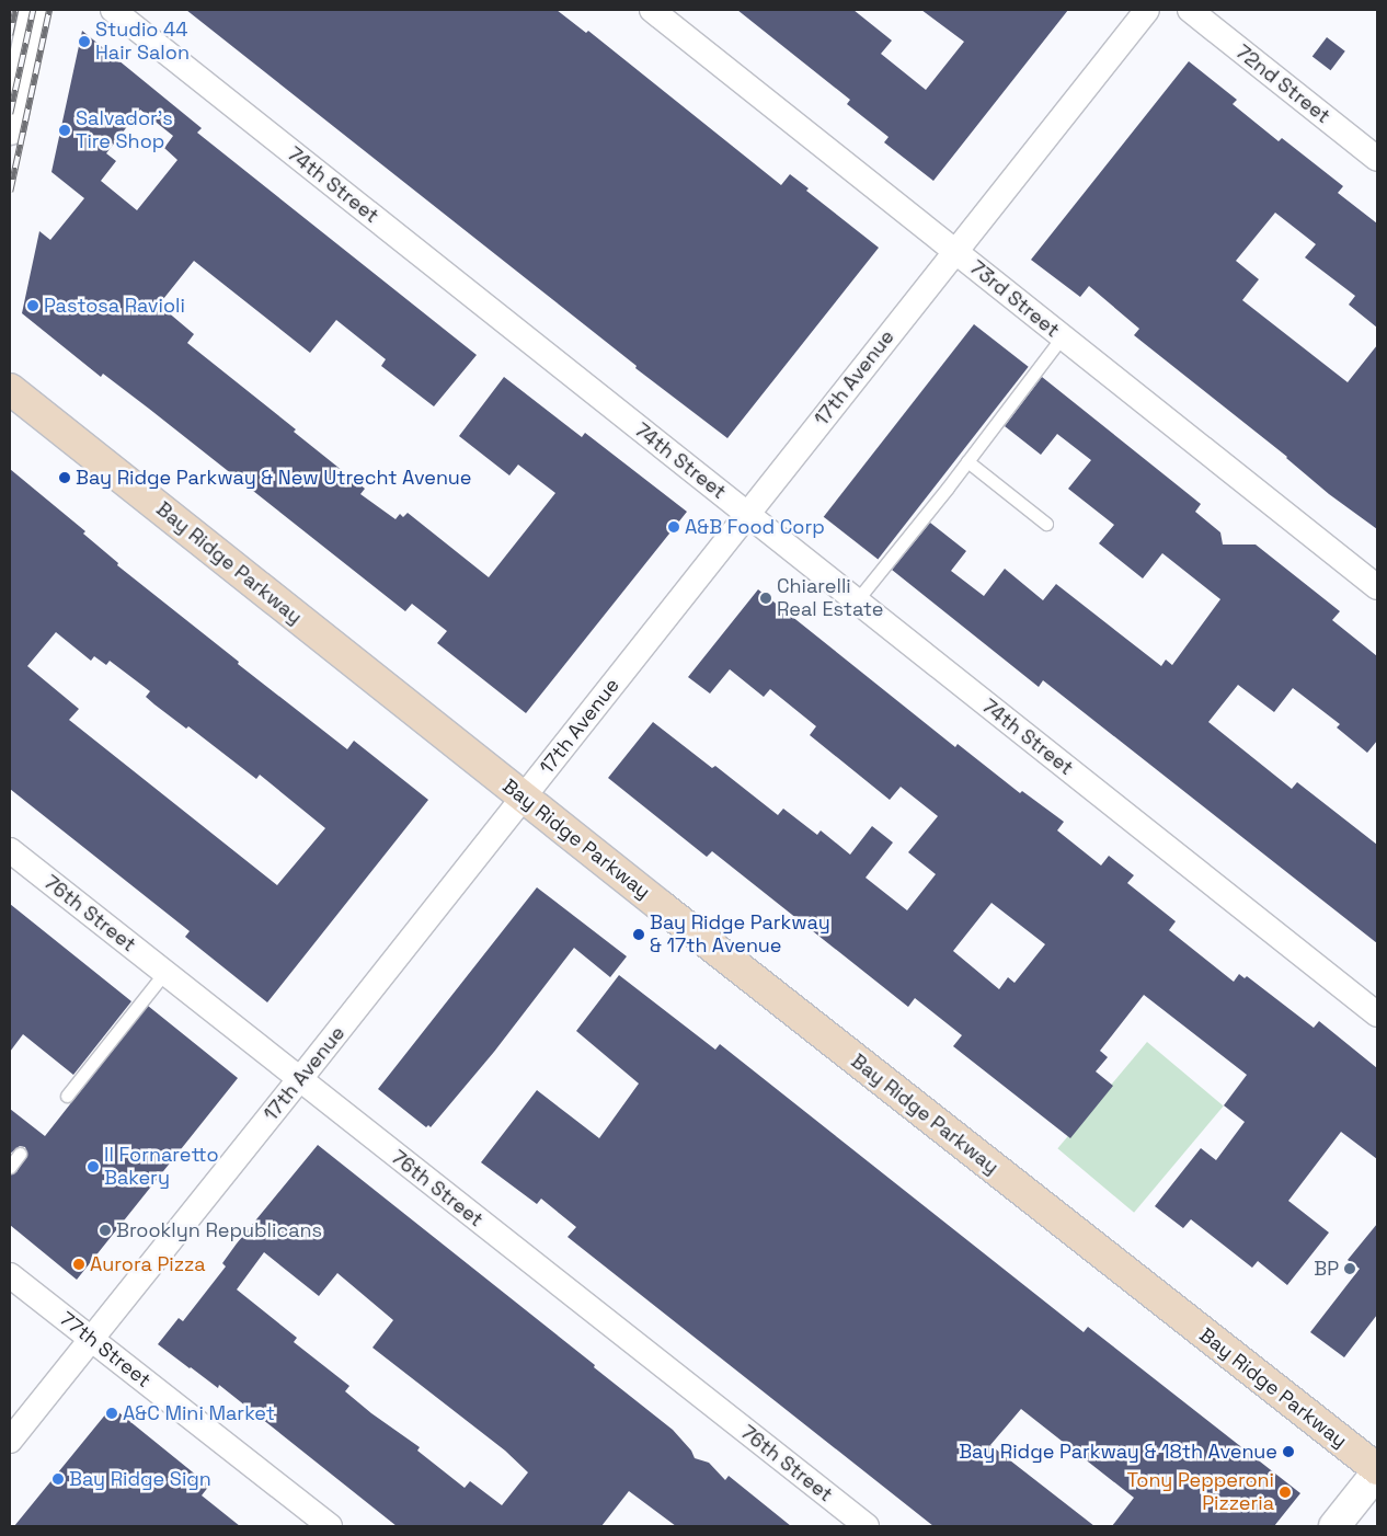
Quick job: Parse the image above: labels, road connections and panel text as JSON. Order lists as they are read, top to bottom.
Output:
{
  "streets": {
    "main road": ["Bay Ridge Parkway"],
    "street": [
      "72nd Street",
      "74th Street",
      "73rd Street",
      "17th Avenue",
      "76th Street",
      "77th Street"
    ]
  },
  "crossings": [
    ["74th Street", "17th Avenue"],
    ["73rd Street", "17th Avenue"],
    ["17th Avenue", "Bay Ridge Parkway"],
    ["17th Avenue", "76th Street"],
    ["17th Avenue", "77th Street"]
  ],
  "places": [
    "Studio 44 Hair Salon",
    "Salvador's Tire Shop",
    "Pastosa Ravioli",
    "Bay Ridge Parkway & New Utrecht Avenue",
    "A&B Food Corp",
    "Chiarelli Real Estate",
    "Bay Ridge Parkway & 17th Avenue",
    "Il Fornaretto Bakery",
    "Brooklyn Republicans",
    "Aurora Pizza",
    "BP",
    "A&C Mini Market",
    "Bay Ridge Parkway & 18th Avenue",
    "Bay Ridge Sign",
    "Tony Pepperoni Pizzeria"
  ]
}
